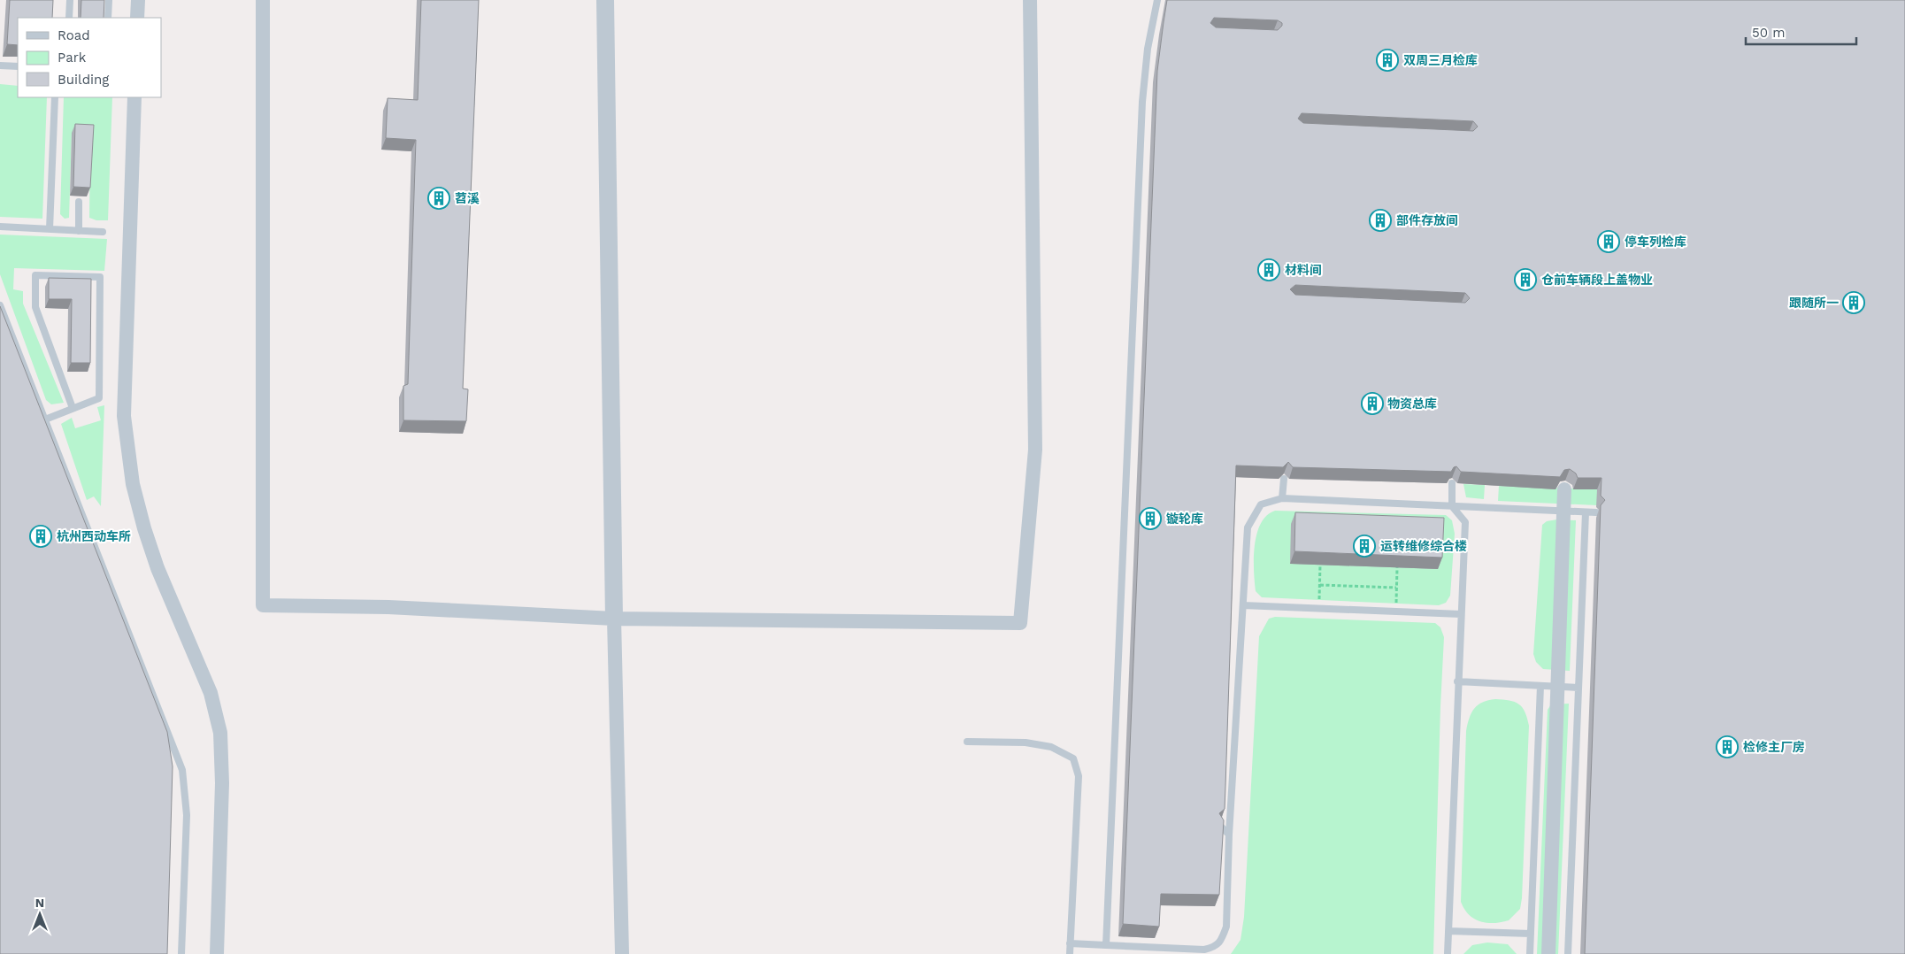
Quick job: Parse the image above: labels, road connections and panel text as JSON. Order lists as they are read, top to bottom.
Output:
{
  "places": {
    "building": [
      "双周三月检库",
      "苕溪",
      "部件存放间",
      "停车列检库",
      "材料间",
      "仓前车辆段上盖物业",
      "跟随所一",
      "物资总库",
      "镟轮库",
      "杭州西动车所",
      "运转维修综合楼",
      "检修主厂房"
    ]
  },
  "legend": ["Road", "Park", "Building"],
  "scale_bar": "50 m",
  "north": "top"
}
